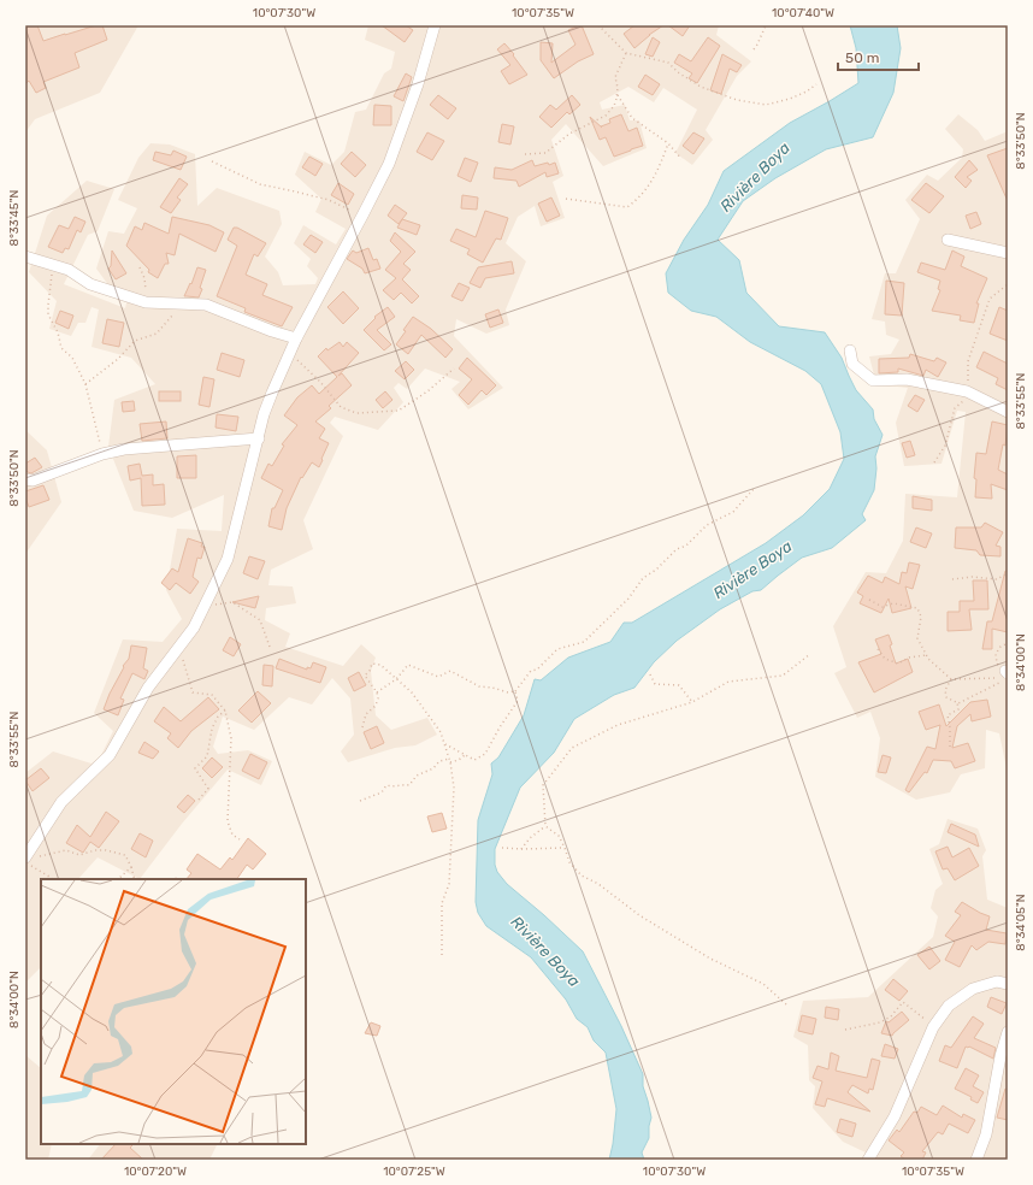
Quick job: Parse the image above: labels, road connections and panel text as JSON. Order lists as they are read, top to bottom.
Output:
{
  "water": ["Rivière Boya"],
  "scale_bar": "50 m",
  "coordinates": [
    "10°07'30\"W",
    "10°07'35\"W",
    "10°07'40\"W",
    "8°33'50\"N",
    "8°33'45\"N",
    "8°33'55\"N",
    "8°34'00\"N",
    "8°34'05\"N",
    "10°07'20\"W",
    "10°07'25\"W"
  ]
}
